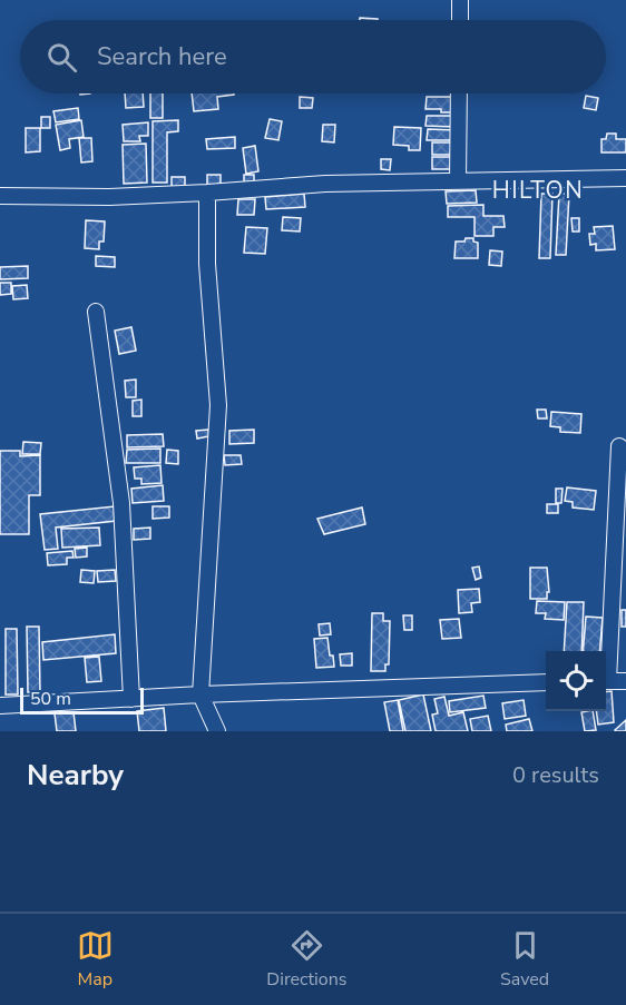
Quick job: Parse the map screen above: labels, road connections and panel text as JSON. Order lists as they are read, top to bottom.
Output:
{
  "districts": ["HILTON"],
  "scale_bar": "50 m",
  "page": {
    "search": "Search here",
    "scale": "50 m",
    "heading": ["Nearby", "0 results"],
    "nav": ["Map", "Directions", "Saved"]
  }
}
